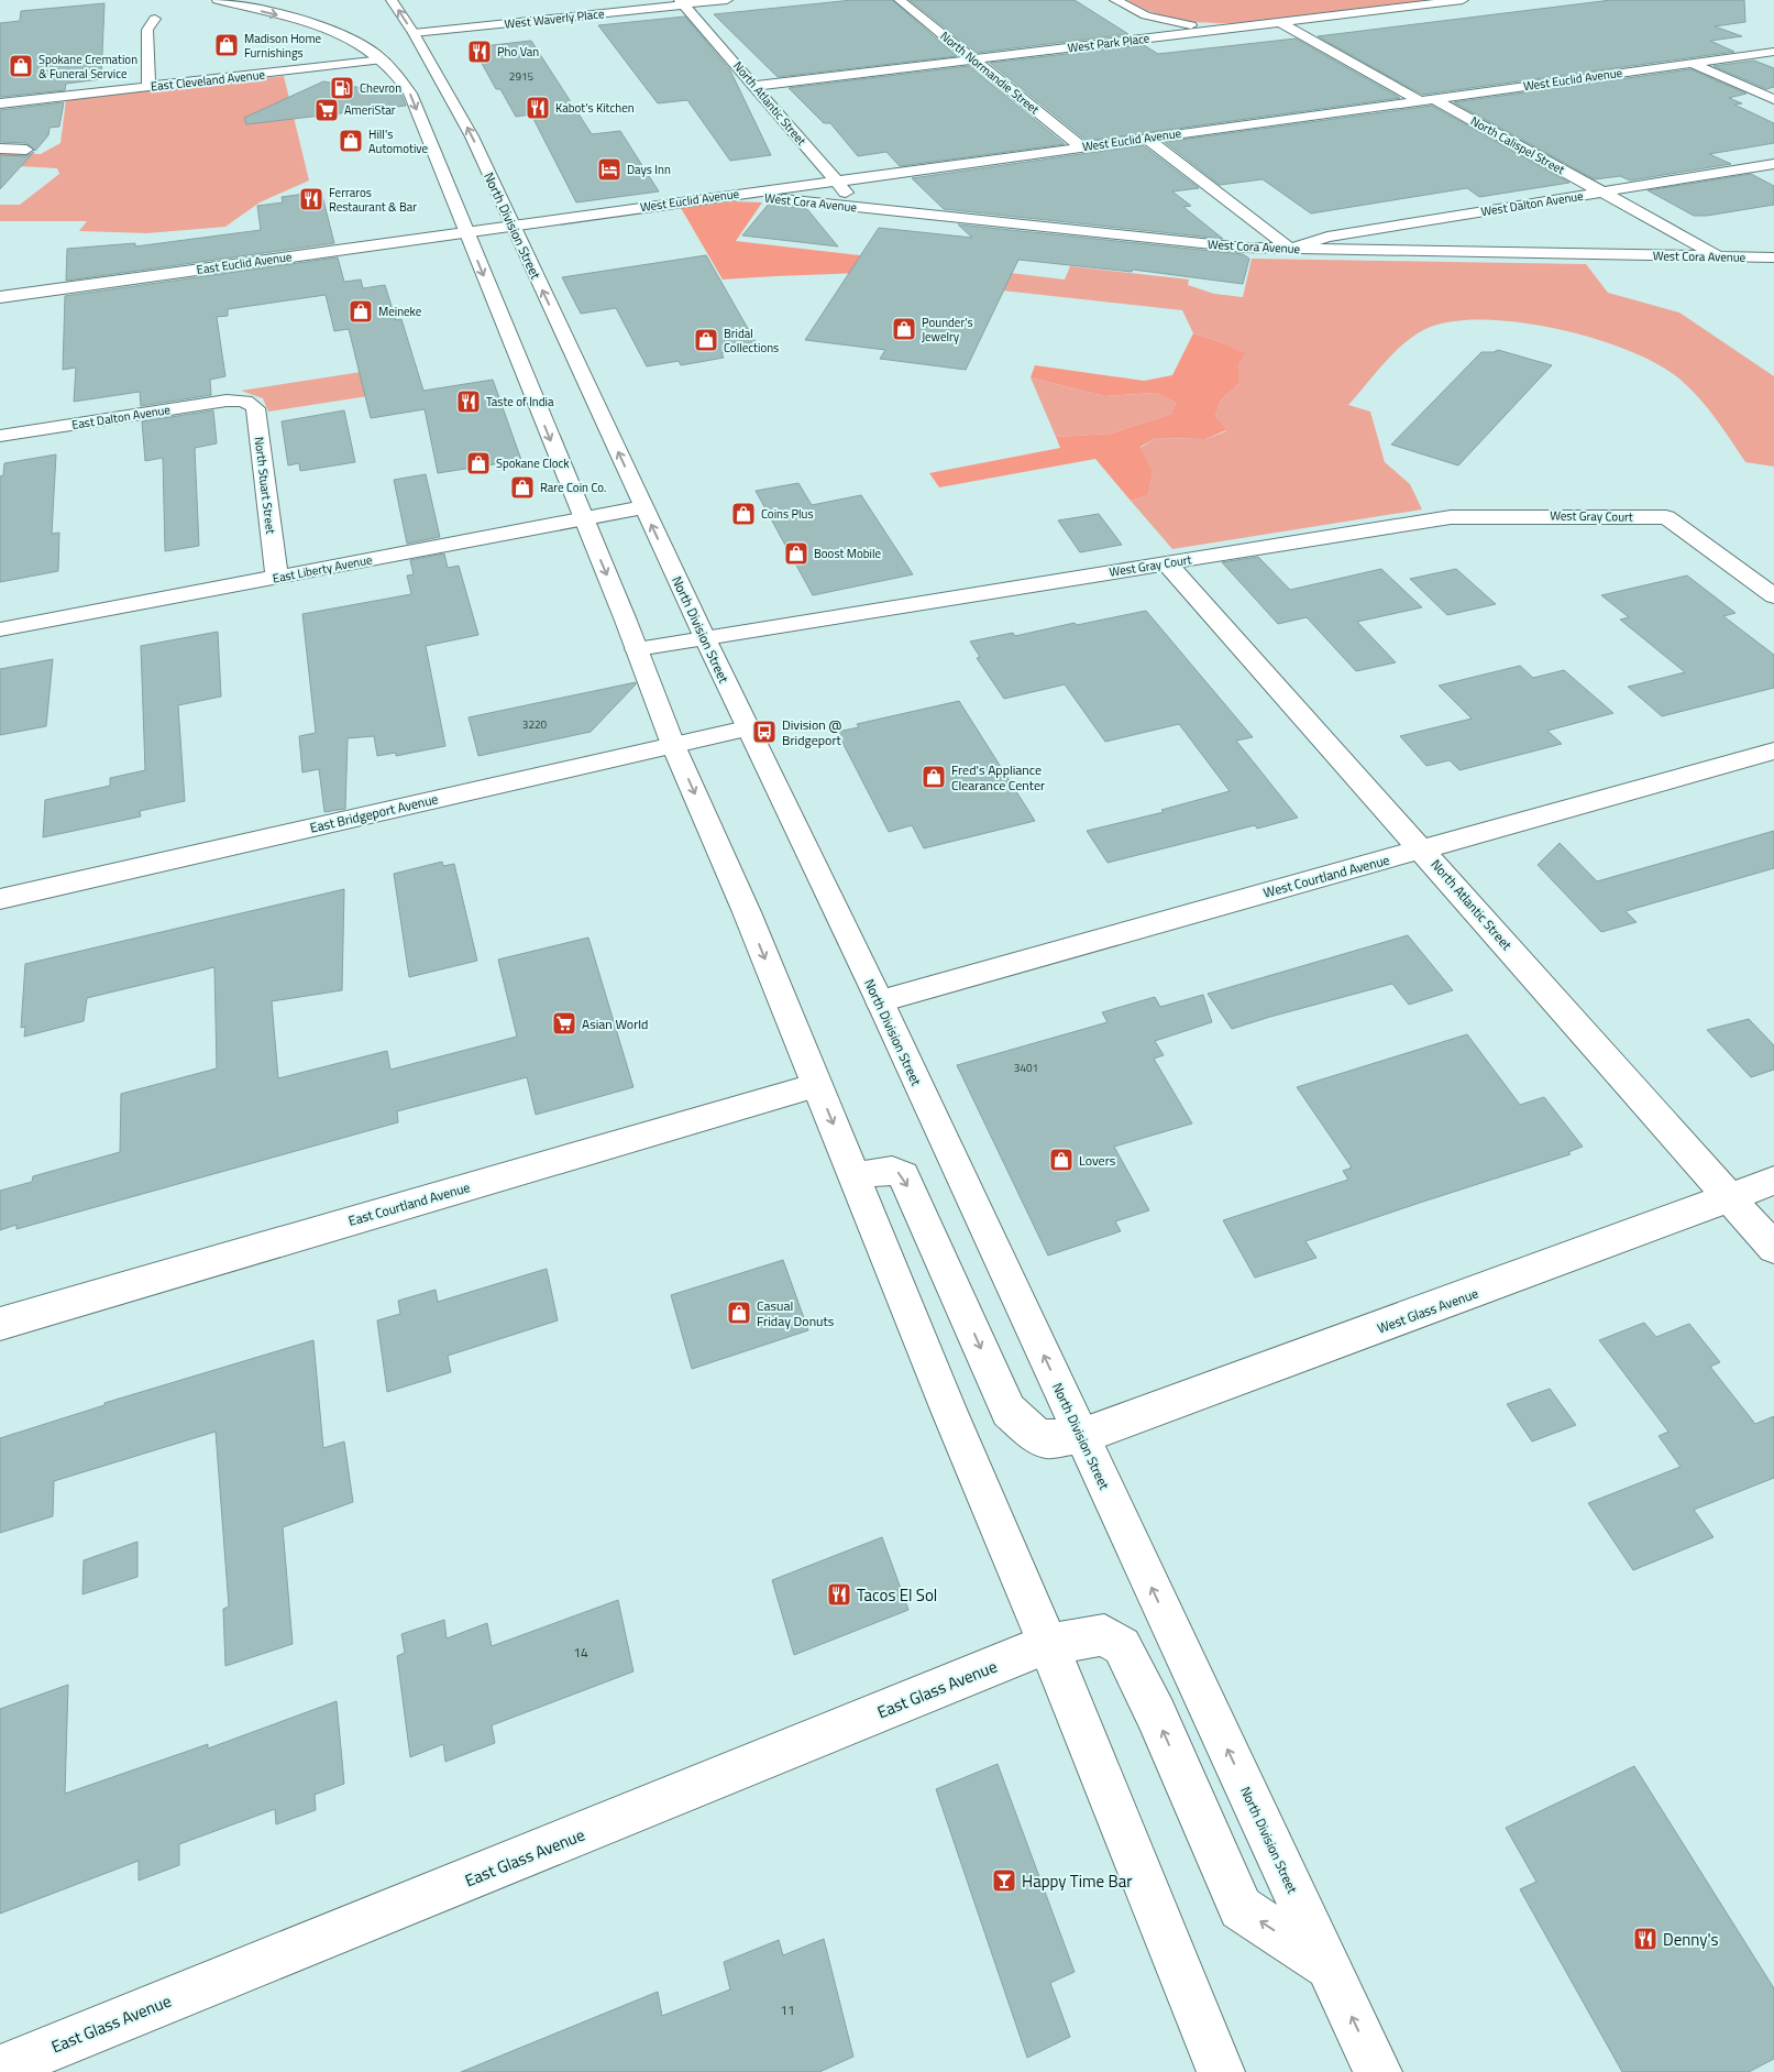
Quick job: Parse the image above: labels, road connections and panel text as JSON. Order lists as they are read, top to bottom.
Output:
{
  "streets": {
    "street": [
      "West Waverly Place",
      "West Park Place",
      "North Normandie Street",
      "West Euclid Avenue",
      "East Cleveland Avenue",
      "North Atlantic Street",
      "North Calispel Street",
      "West Cora Avenue",
      "West Dalton Avenue",
      "North Division Street",
      "East Euclid Avenue",
      "East Dalton Avenue",
      "North Stuart Street",
      "West Gray Court",
      "East Liberty Avenue",
      "East Bridgeport Avenue",
      "West Courtland Avenue",
      "East Courtland Avenue",
      "West Glass Avenue",
      "East Glass Avenue"
    ]
  },
  "crossings": [
    ["West Waverly Place", "North Atlantic Street"],
    ["West Waverly Place", "North Division Street"],
    ["West Park Place", "North Normandie Street"],
    ["West Park Place", "North Atlantic Street"],
    ["West Park Place", "North Calispel Street"],
    ["North Normandie Street", "West Euclid Avenue"],
    ["West Euclid Avenue", "North Atlantic Street"],
    ["West Euclid Avenue", "North Calispel Street"],
    ["West Euclid Avenue", "West Cora Avenue"],
    ["West Euclid Avenue", "North Division Street"],
    ["West Euclid Avenue", "East Euclid Avenue"],
    ["North Atlantic Street", "West Cora Avenue"],
    ["North Atlantic Street", "West Gray Court"],
    ["North Atlantic Street", "West Courtland Avenue"],
    ["North Atlantic Street", "West Glass Avenue"],
    ["North Calispel Street", "West Cora Avenue"],
    ["North Calispel Street", "West Dalton Avenue"],
    ["West Cora Avenue", "West Dalton Avenue"],
    ["North Division Street", "West Gray Court"],
    ["North Division Street", "East Liberty Avenue"],
    ["North Division Street", "East Bridgeport Avenue"],
    ["North Division Street", "West Courtland Avenue"],
    ["North Division Street", "West Glass Avenue"],
    ["North Division Street", "East Glass Avenue"],
    ["East Dalton Avenue", "North Stuart Street"],
    ["North Stuart Street", "East Liberty Avenue"]
  ],
  "places": {
    "shop": [
      "Madison Home Furnishings",
      "Spokane Cremation & Funeral Service",
      "Hill's Automotive",
      "Meineke",
      "Pounder's Jewelry",
      "Bridal Collections",
      "Spokane Clock",
      "Rare Coin Co.",
      "Coins Plus",
      "Boost Mobile",
      "Fred's Appliance Clearance Center",
      "Lovers",
      "Casual Friday Donuts"
    ],
    "restaurant": [
      "Pho Van",
      "Kabot's Kitchen",
      "Ferraros Restaurant & Bar",
      "Taste of India",
      "Tacos El Sol",
      "Denny's"
    ],
    "fuel station": ["Chevron"],
    "supermarket": ["AmeriStar", "Asian World"],
    "hotel": ["Days Inn"],
    "bus stop": ["Division @ Bridgeport"],
    "bar": ["Happy Time Bar"]
  },
  "house_numbers": [
    "2915",
    "3220",
    "3401",
    "14",
    "11"
  ]
}
